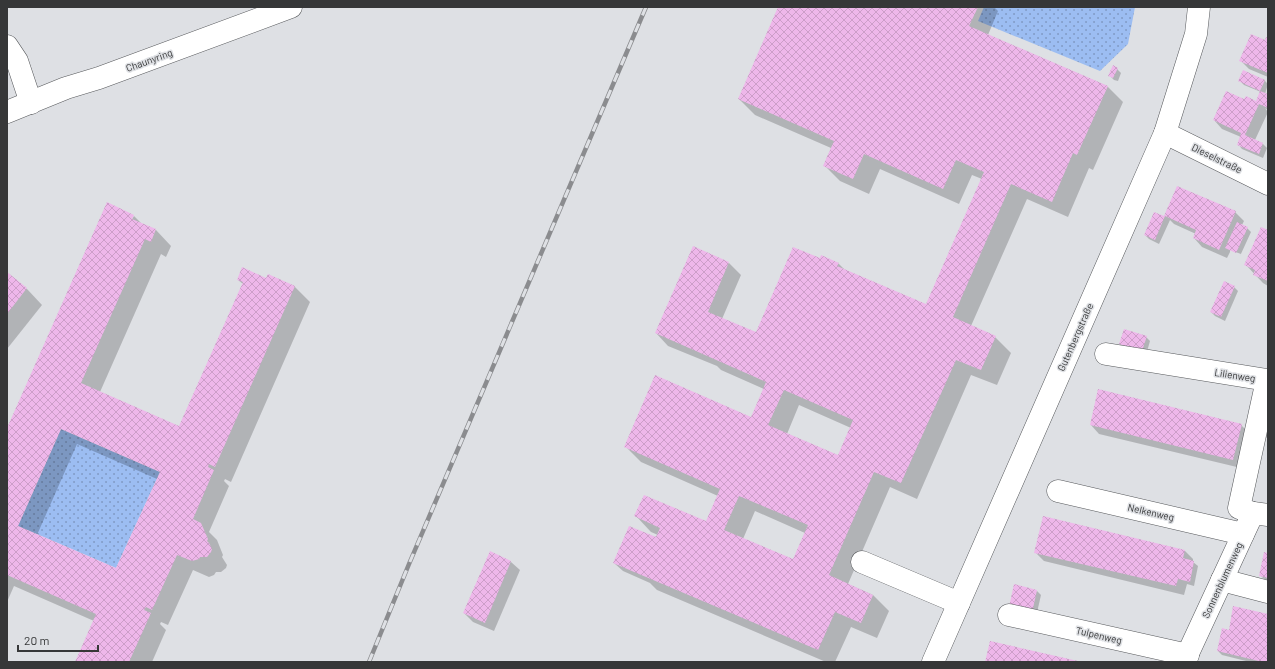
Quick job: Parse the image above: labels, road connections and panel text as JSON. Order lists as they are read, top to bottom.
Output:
{
  "streets": {
    "street": [
      "Chaunyring",
      "Dieselstraße",
      "Gutenbergstraße",
      "Lilienweg",
      "Nelkenweg",
      "Sonnenblumenweg",
      "Tulpenweg"
    ]
  },
  "crossings": [
    ["Dieselstraße", "Gutenbergstraße"],
    ["Lilienweg", "Sonnenblumenweg"],
    ["Nelkenweg", "Sonnenblumenweg"],
    ["Sonnenblumenweg", "Tulpenweg"]
  ],
  "scale_bar": "20 m"
}
